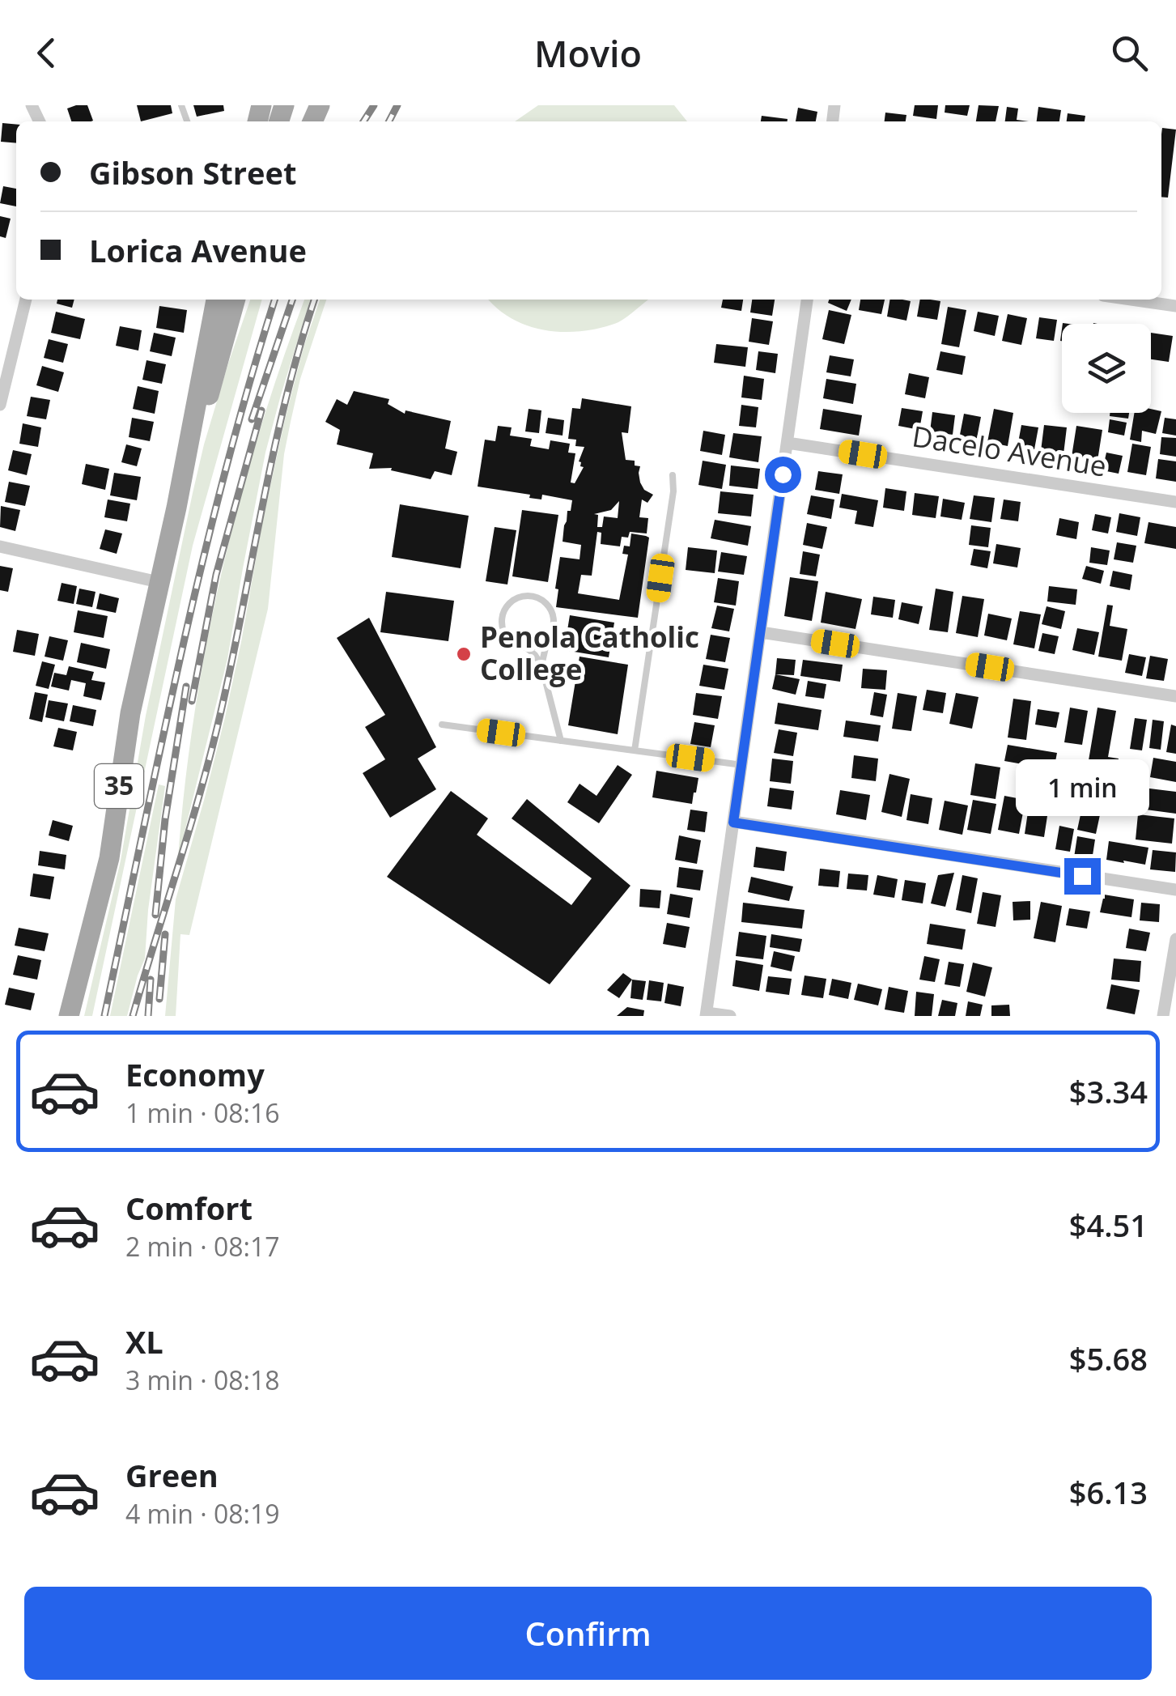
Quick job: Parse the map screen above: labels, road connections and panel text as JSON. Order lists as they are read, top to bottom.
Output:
{
  "streets": {
    "main road": ["35"],
    "street": ["Dacelo Avenue"]
  },
  "places": ["Penola Catholic College"],
  "page": {
    "header": "Movio",
    "banner": ["Gibson Street", "Lorica Avenue"],
    "bubble": "1 min",
    "list": [
      {
        "name": "Economy",
        "note": "1 min · 08:16",
        "value": "$3.34"
      },
      {
        "name": "Comfort",
        "note": "2 min · 08:17",
        "value": "$4.51"
      },
      {
        "name": "XL",
        "note": "3 min · 08:18",
        "value": "$5.68"
      },
      {
        "name": "Green",
        "note": "4 min · 08:19",
        "value": "$6.13"
      }
    ],
    "buttons": "Confirm"
  }
}
